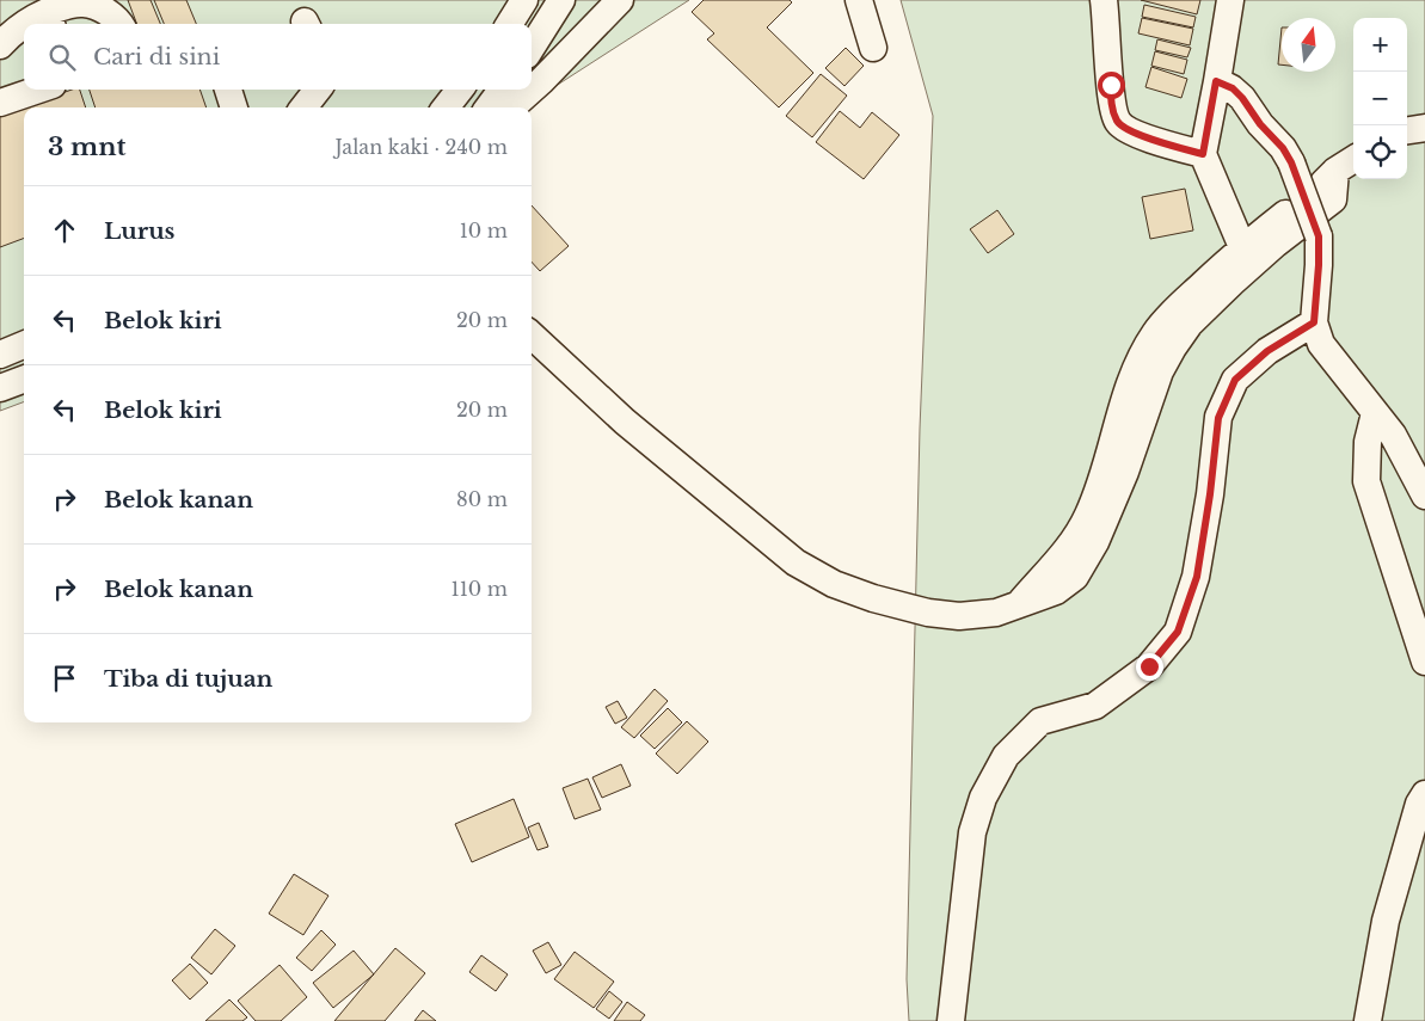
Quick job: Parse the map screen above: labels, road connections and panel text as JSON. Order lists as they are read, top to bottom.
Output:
{
  "north": "top",
  "page": {
    "map_buttons": ["+", "−"],
    "search": "Cari di sini",
    "heading": ["3 mnt", "Jalan kaki · 240 m"],
    "list": [
      ["Lurus", "10 m"],
      ["Belok kiri", "20 m"],
      ["Belok kiri", "20 m"],
      ["Belok kanan", "80 m"],
      ["Belok kanan", "110 m"],
      "Tiba di tujuan"
    ]
  }
}
